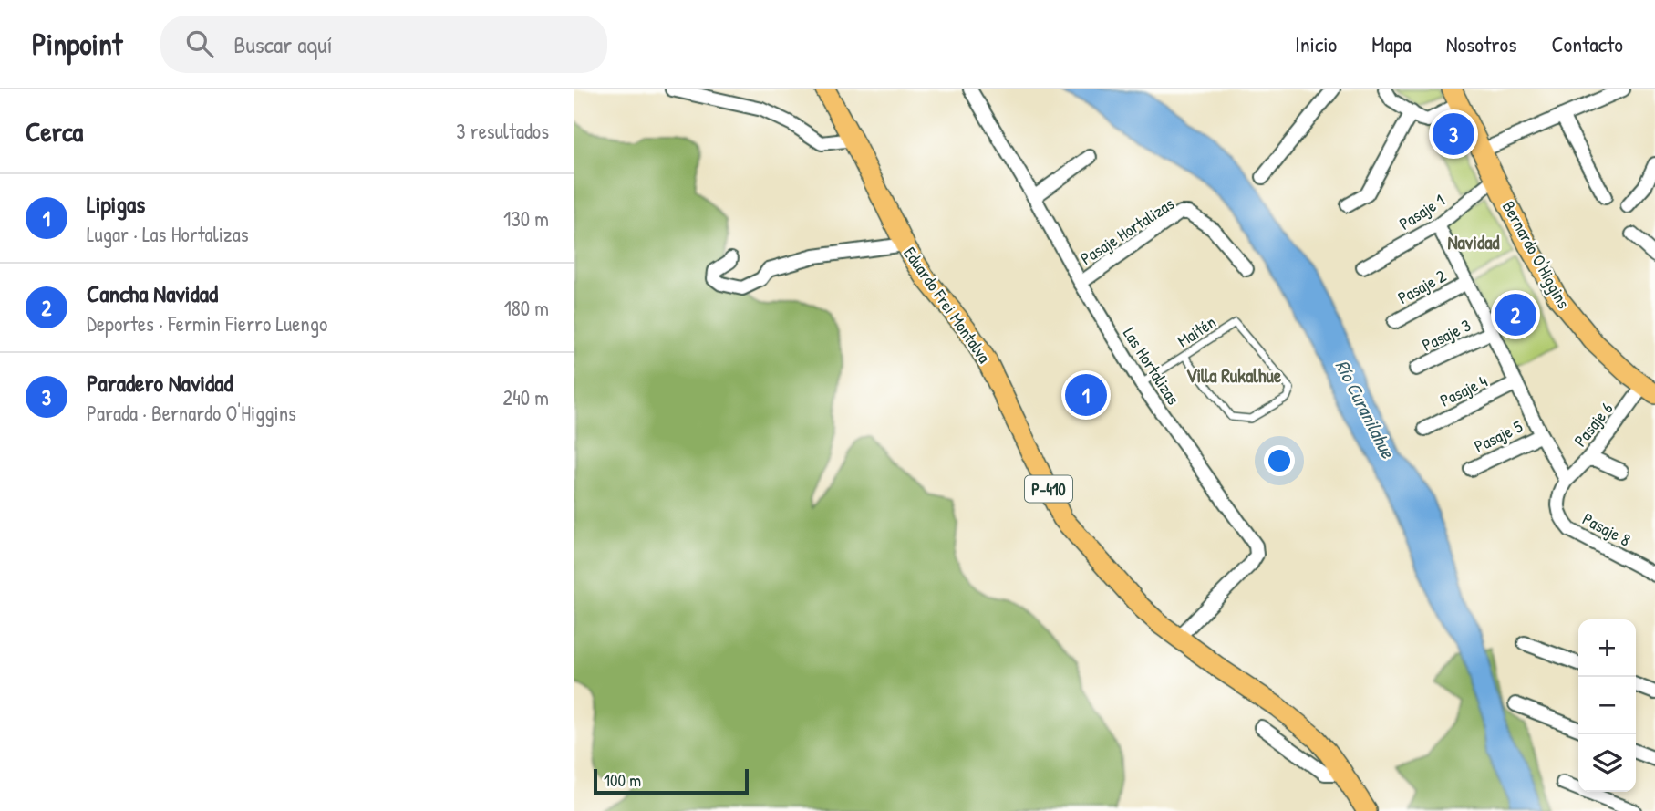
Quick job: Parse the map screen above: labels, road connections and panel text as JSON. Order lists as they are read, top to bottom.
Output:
{
  "streets": {
    "main road": ["Bernardo O'Higgins", "Eduardo Frei Montalva", "P-410"],
    "street": [
      "Pasaje 1",
      "Pasaje Hortalizas",
      "Pasaje 2",
      "Pasaje 3",
      "Las Hortalizas",
      "Pasaje 4",
      "Pasaje 6",
      "Pasaje 5",
      "Pasaje 8"
    ],
    "lane": ["Maitén"]
  },
  "crossings": [
    ["Pasaje 1", "Bernardo O'Higgins"],
    ["Pasaje Hortalizas", "Las Hortalizas"],
    ["Bernardo O'Higgins", "Pasaje 6"],
    ["Eduardo Frei Montalva", "Las Hortalizas"],
    ["Maitén", "Las Hortalizas"],
    ["Pasaje 6", "Pasaje 8"]
  ],
  "districts": ["Navidad", "Villa Rukalhue"],
  "water": ["Río Curanilahue"],
  "scale_bar": "100 m",
  "page": {
    "header": "Pinpoint",
    "search": "Buscar aquí",
    "nav": [
      "Inicio",
      "Mapa",
      "Nosotros",
      "Contacto"
    ],
    "heading": ["Cerca", "3 resultados"],
    "pins": ["3", "2", "1"],
    "list": [
      {
        "mark": "1",
        "name": "Lipigas",
        "note": "Lugar · Las Hortalizas",
        "value": "130 m"
      },
      {
        "mark": "2",
        "name": "Cancha Navidad",
        "note": "Deportes · Fermin Fierro Luengo",
        "value": "180 m"
      },
      {
        "mark": "3",
        "name": "Paradero Navidad",
        "note": "Parada · Bernardo O'Higgins",
        "value": "240 m"
      }
    ],
    "map_buttons": ["+", "−"],
    "scale": "100 m"
  }
}
